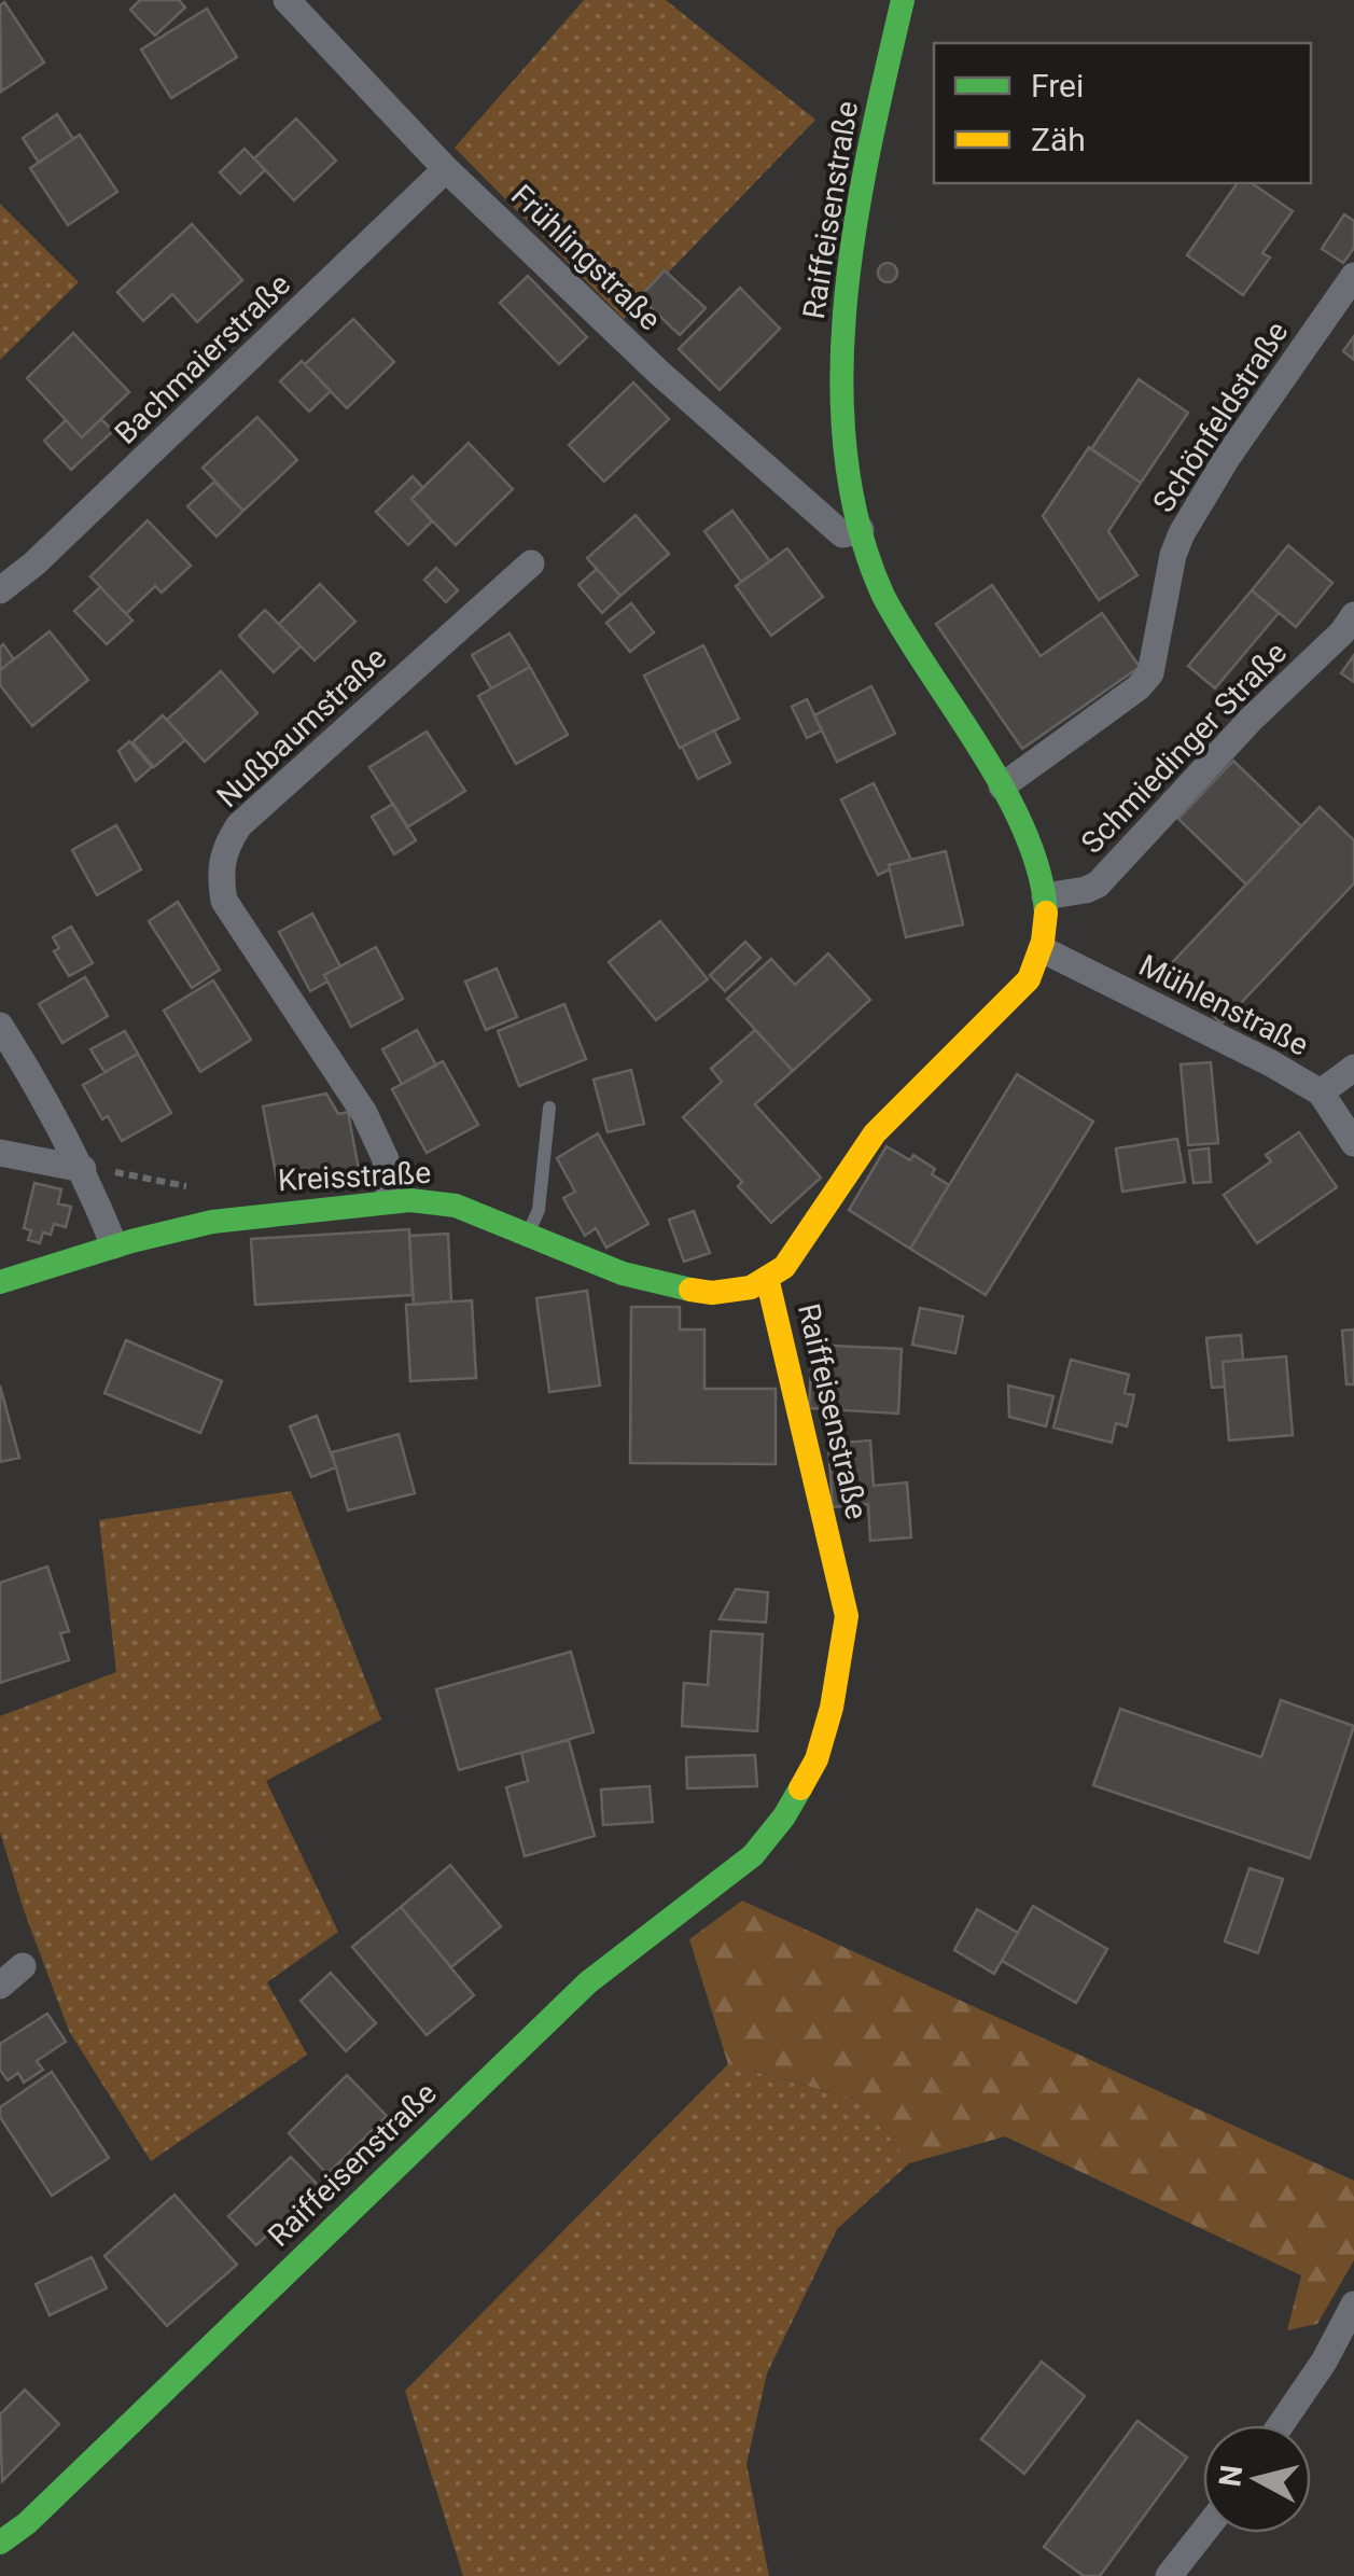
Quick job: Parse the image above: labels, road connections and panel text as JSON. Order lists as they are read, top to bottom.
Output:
{
  "streets": {
    "street": [
      "Raiffeisenstraße",
      "Frühlingstraße",
      "Bachmaierstraße",
      "Schönfeldstraße",
      "Nußbaumstraße",
      "Schmiedinger Straße",
      "Mühlenstraße",
      "Kreisstraße"
    ]
  },
  "crossings": [
    ["Raiffeisenstraße", "Frühlingstraße"],
    ["Raiffeisenstraße", "Schönfeldstraße"],
    ["Raiffeisenstraße", "Schmiedinger Straße"],
    ["Raiffeisenstraße", "Mühlenstraße"],
    ["Raiffeisenstraße", "Kreisstraße"],
    ["Frühlingstraße", "Bachmaierstraße"],
    ["Nußbaumstraße", "Kreisstraße"]
  ],
  "legend": ["Frei", "Zäh"],
  "north": "left"
}
